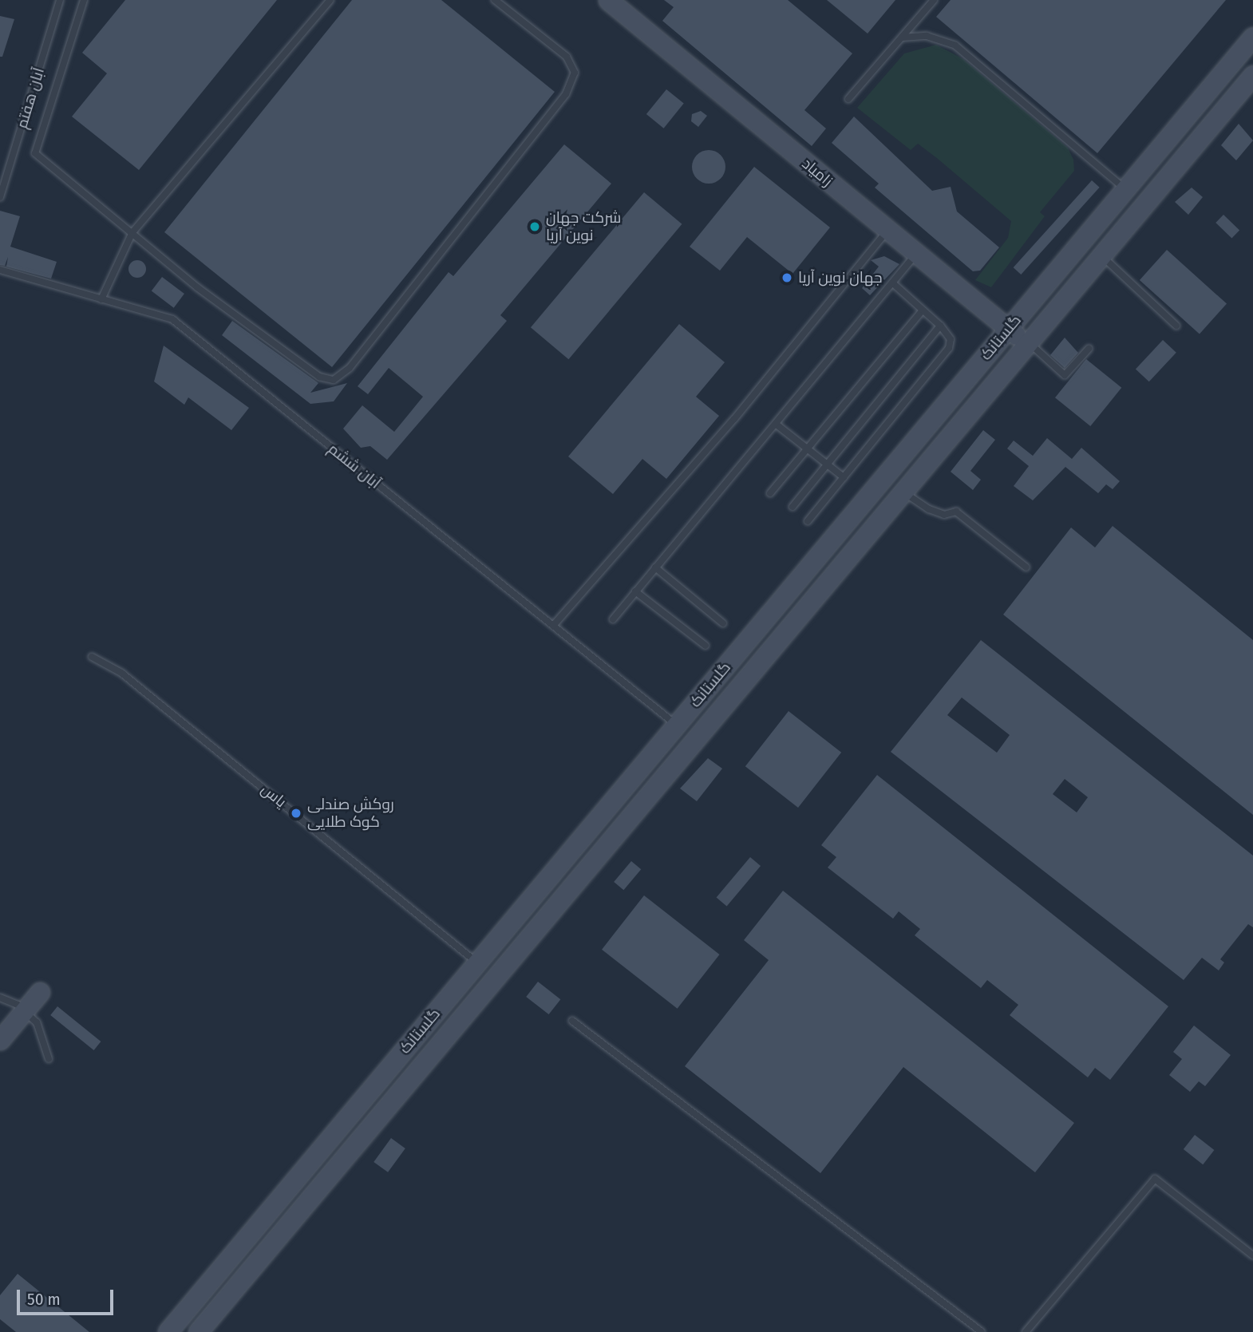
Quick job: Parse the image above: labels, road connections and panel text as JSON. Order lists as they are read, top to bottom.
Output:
{
  "streets": {
    "street": ["زامیاد", "گلستانک"],
    "lane": ["آبان هفتم", "آبان ششم", "یاس"]
  },
  "crossings": [
    ["زامیاد", "گلستانک"],
    ["گلستانک", "آبان ششم"],
    ["گلستانک", "یاس"]
  ],
  "places": ["شرکت جهان نوین آریا", "جهان نوین آریا", "روکش صندلی کوک طلایی"],
  "scale_bar": "50 m"
}
